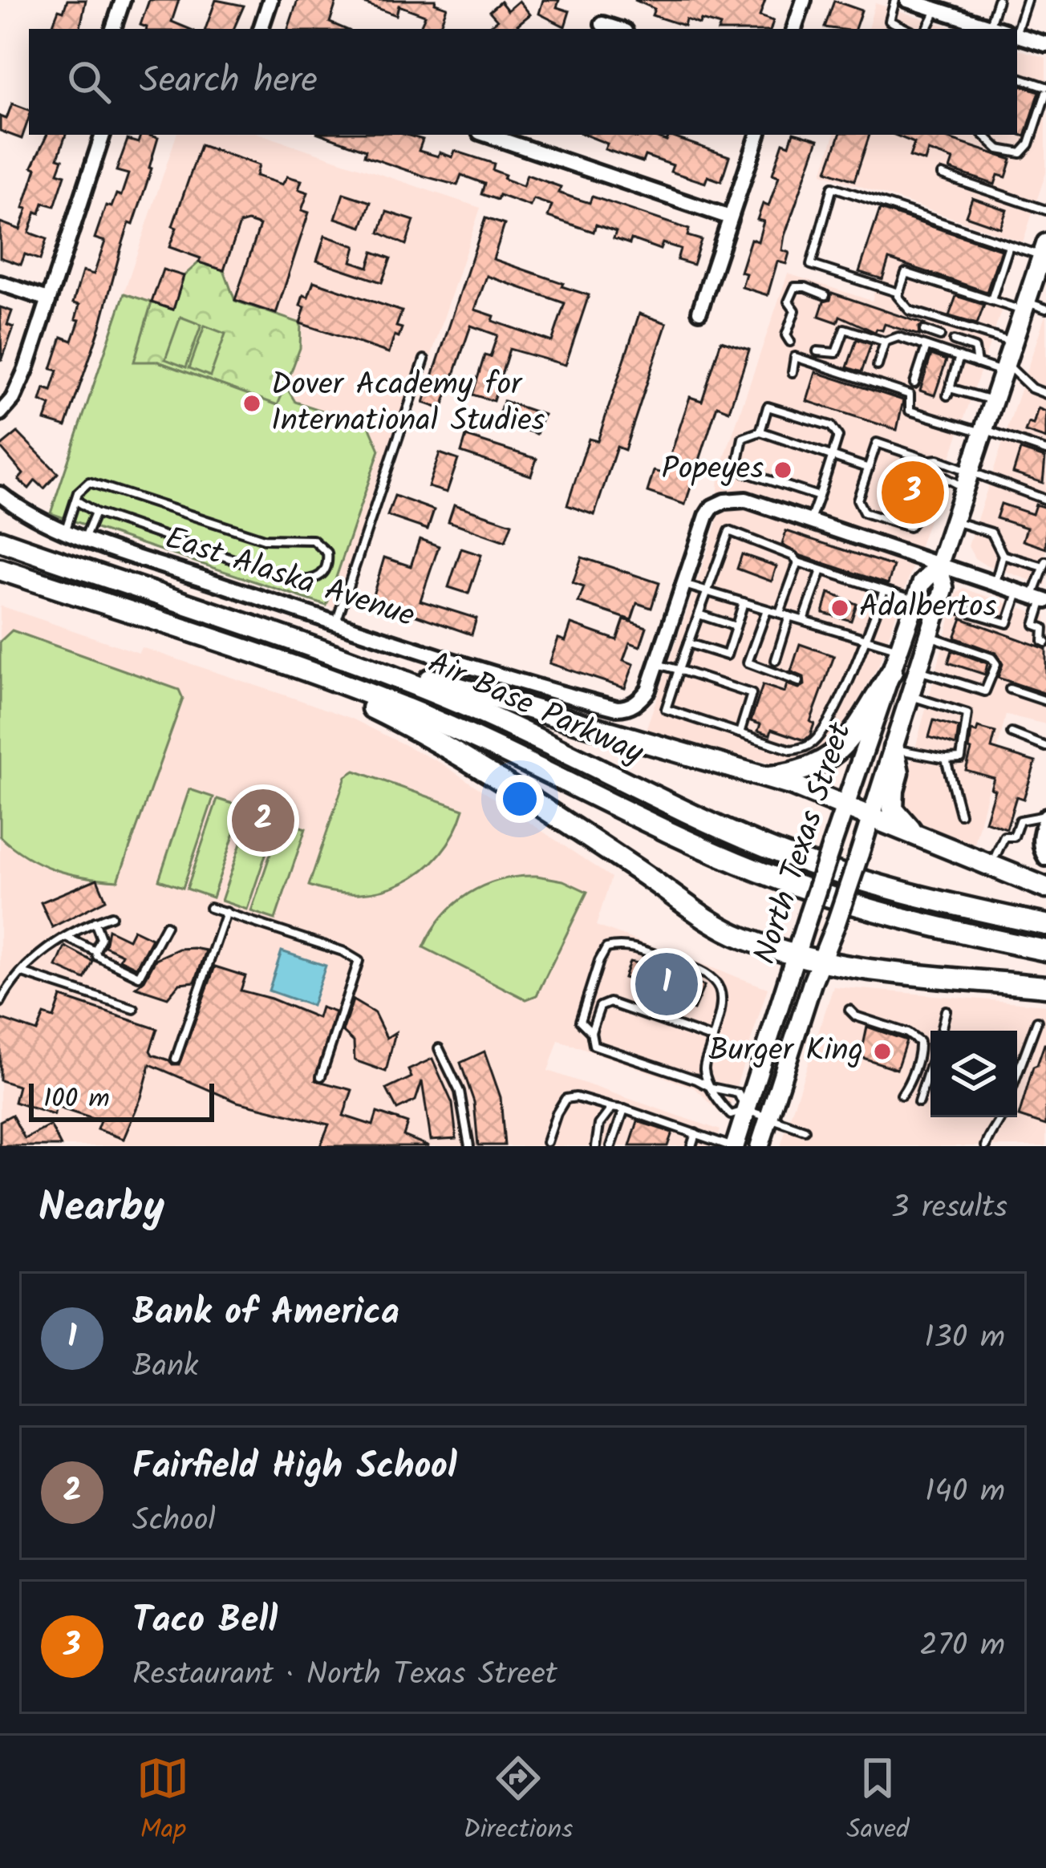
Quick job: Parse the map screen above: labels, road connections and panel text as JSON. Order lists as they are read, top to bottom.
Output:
{
  "streets": {
    "main road": ["Air Base Parkway", "North Texas Street"],
    "street": ["East Alaska Avenue"]
  },
  "crossings": [
    ["East Alaska Avenue", "North Texas Street"]
  ],
  "places": [
    "Dover Academy for International Studies",
    "Popeyes",
    "Adalbertos",
    "Burger King"
  ],
  "scale_bar": "100 m",
  "page": {
    "search": "Search here",
    "pins": ["3", "2", "1"],
    "scale": "100 m",
    "heading": ["Nearby", "3 results"],
    "list": [
      {
        "mark": "1",
        "name": "Bank of America",
        "note": "Bank",
        "value": "130 m"
      },
      {
        "mark": "2",
        "name": "Fairfield High School",
        "note": "School",
        "value": "140 m"
      },
      {
        "mark": "3",
        "name": "Taco Bell",
        "note": "Restaurant · North Texas Street",
        "value": "270 m"
      }
    ],
    "nav": ["Map", "Directions", "Saved"]
  }
}
